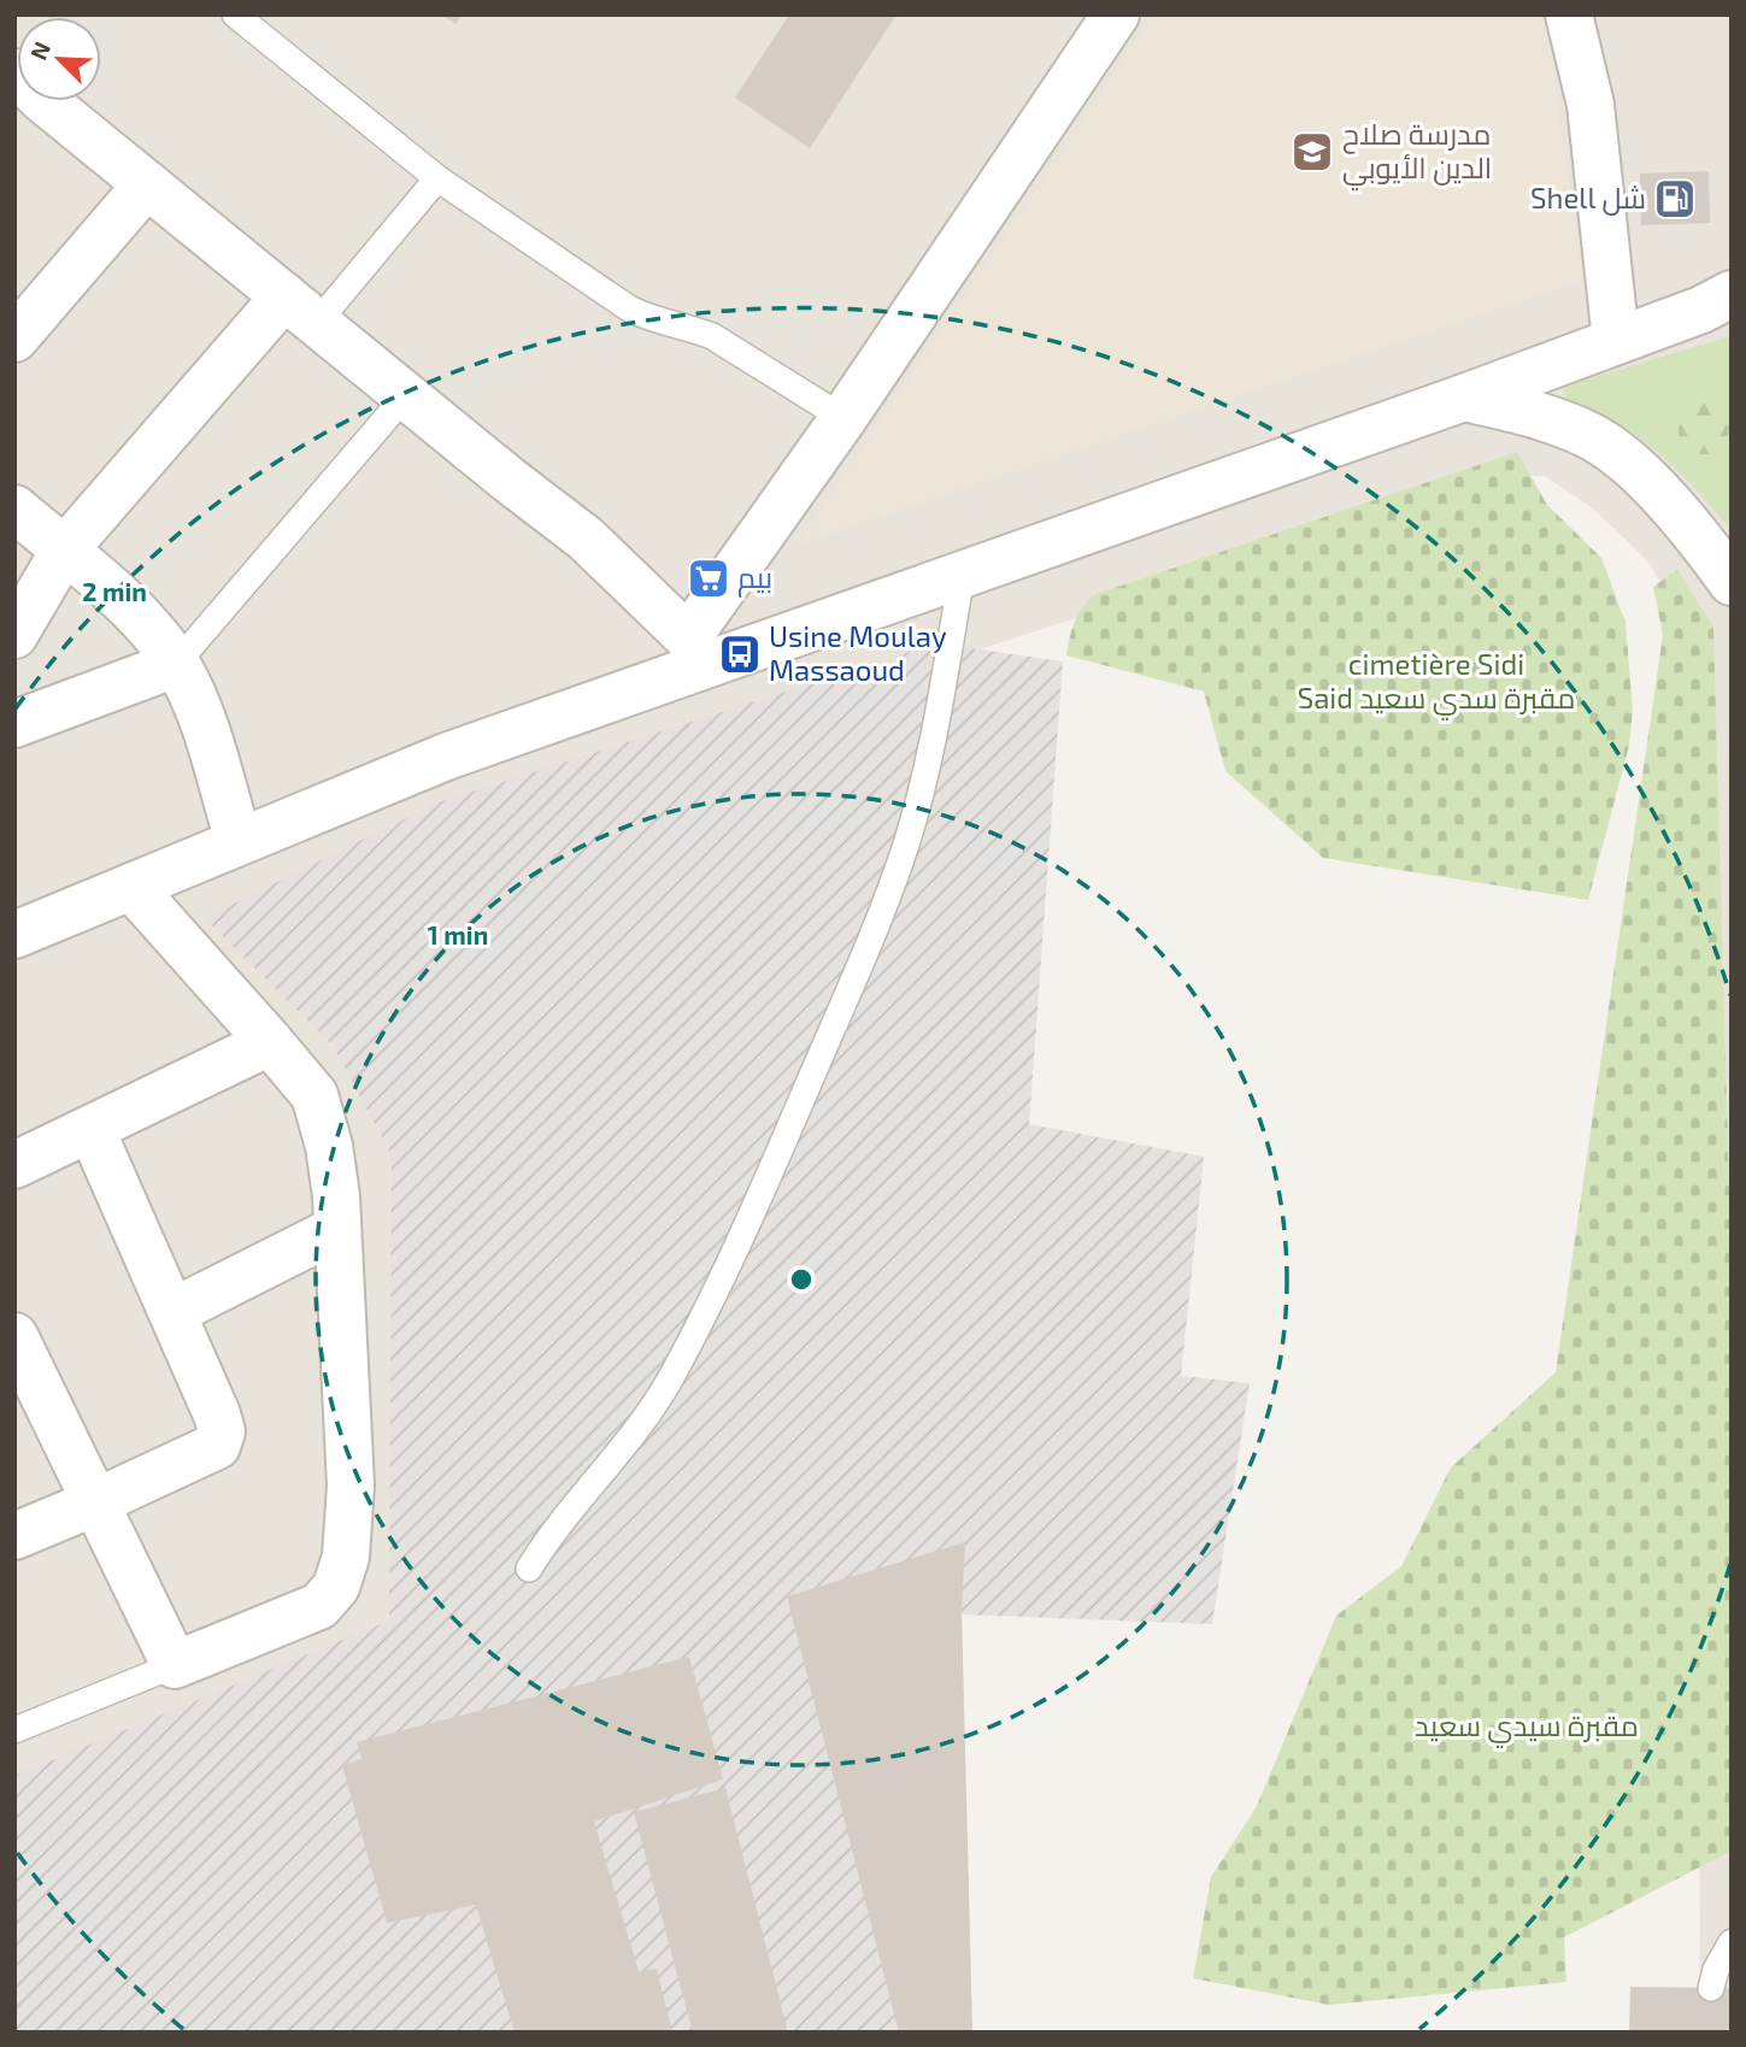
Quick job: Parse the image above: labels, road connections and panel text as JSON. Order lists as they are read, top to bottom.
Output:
{
  "parks": ["cimetière Sidi Said مقبرة سدي سعيد", "مقبرة سيدي سعيد"],
  "places": {
    "school or university": ["مدرسة صلاح الدين الأيوبي"],
    "fuel station": ["Shell شل"],
    "supermarket": ["بيم"],
    "bus stop": ["Usine Moulay Massaoud"]
  },
  "north": "top left",
  "rings": ["2 min", "1 min"]
}
